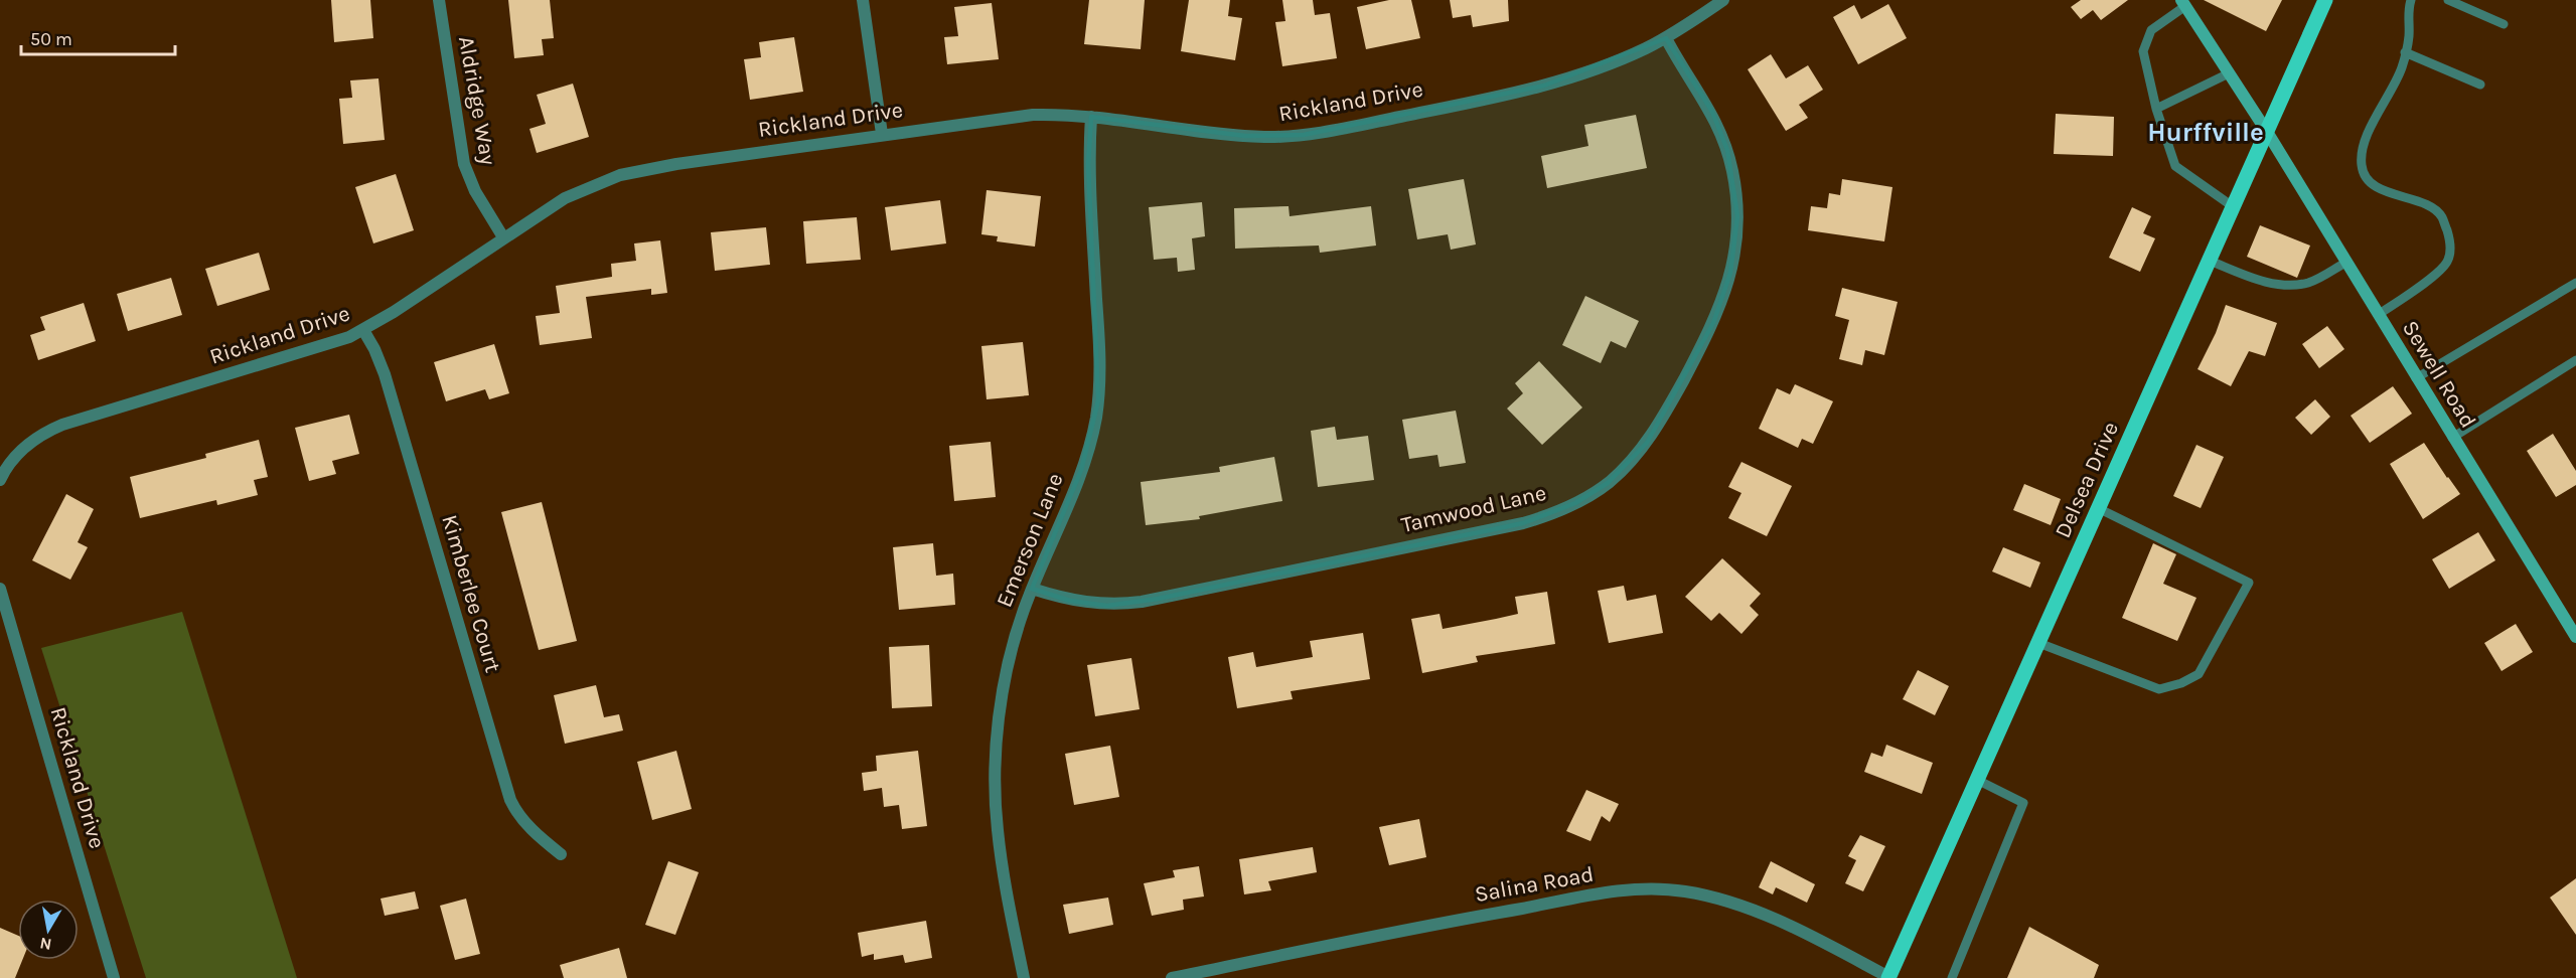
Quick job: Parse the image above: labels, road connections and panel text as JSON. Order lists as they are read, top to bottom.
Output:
{
  "streets": {
    "main road": ["Sewell Road", "Delsea Drive"],
    "street": [
      "Aldridge Way",
      "Rickland Drive",
      "Tamwood Lane",
      "Emerson Lane",
      "Kimberlee Court",
      "Salina Road"
    ]
  },
  "crossings": [
    ["Aldridge Way", "Rickland Drive"],
    ["Rickland Drive", "Tamwood Lane"],
    ["Rickland Drive", "Emerson Lane"],
    ["Rickland Drive", "Kimberlee Court"],
    ["Sewell Road", "Delsea Drive"],
    ["Delsea Drive", "Salina Road"],
    ["Tamwood Lane", "Emerson Lane"]
  ],
  "districts": ["Hurffville"],
  "scale_bar": "50 m",
  "north": "bottom"
}
